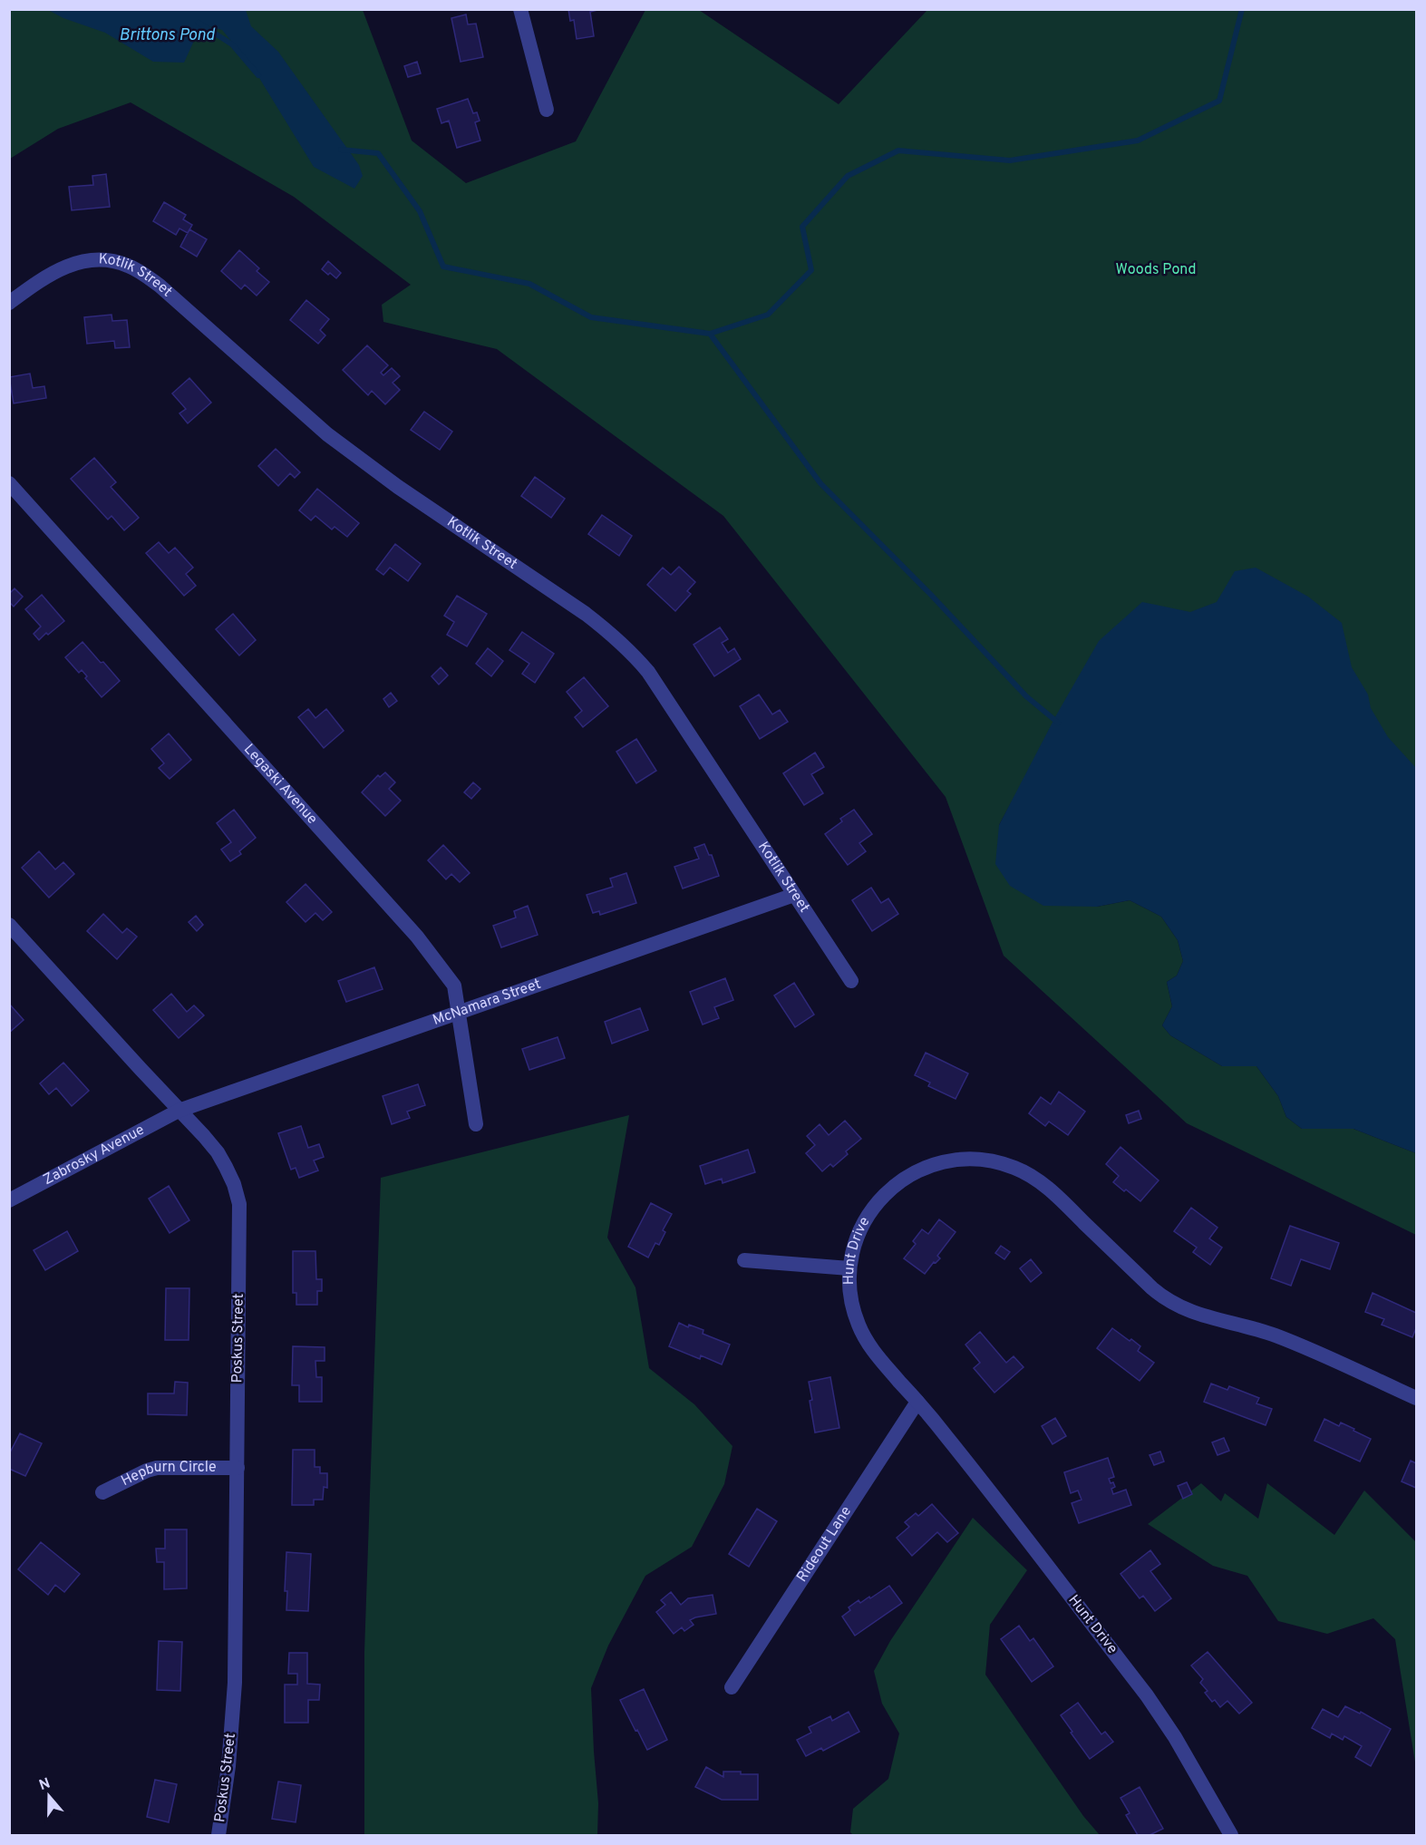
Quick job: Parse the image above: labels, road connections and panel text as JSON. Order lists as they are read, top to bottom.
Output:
{
  "streets": {
    "street": [
      "Kotlik Street",
      "Legaski Avenue",
      "McNamara Street",
      "Zabrosky Avenue",
      "Hunt Drive",
      "Poskus Street",
      "Hepburn Circle",
      "Rideout Lane"
    ]
  },
  "crossings": [
    ["Kotlik Street", "McNamara Street"],
    ["Legaski Avenue", "McNamara Street"],
    ["McNamara Street", "Zabrosky Avenue"],
    ["McNamara Street", "Poskus Street"],
    ["Zabrosky Avenue", "Poskus Street"],
    ["Hunt Drive", "Rideout Lane"],
    ["Poskus Street", "Hepburn Circle"]
  ],
  "water": ["Brittons Pond"],
  "parks": ["Woods Pond"],
  "north": "top"
}
